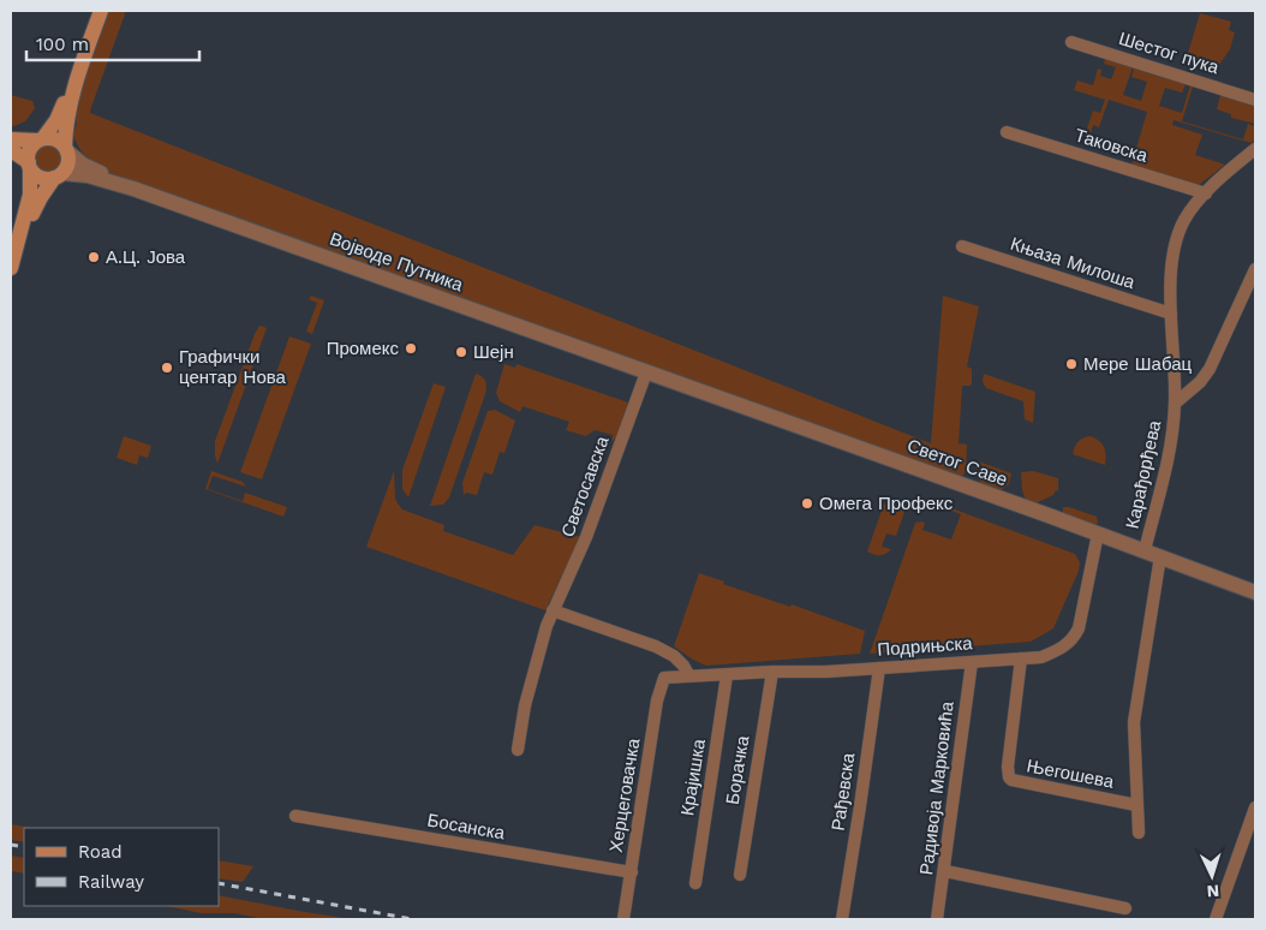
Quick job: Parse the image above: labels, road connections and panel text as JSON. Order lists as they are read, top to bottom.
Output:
{
  "streets": {
    "street": [
      "Шестог пука",
      "Таковска",
      "Војводе Путника",
      "Књаза Милоша",
      "Светог Саве",
      "Карађорђева",
      "Светосавска",
      "Подрињска",
      "Борачка",
      "Његошева",
      "Крајишка",
      "Радивоја Марковића",
      "Рађевска",
      "Херцеговачка",
      "Босанска"
    ]
  },
  "crossings": [
    ["Таковска", "Карађорђева"],
    ["Војводе Путника", "Светог Саве"],
    ["Војводе Путника", "Светосавска"],
    ["Књаза Милоша", "Карађорђева"],
    ["Светог Саве", "Карађорђева"],
    ["Светог Саве", "Светосавска"],
    ["Светог Саве", "Подрињска"],
    ["Светог Саве", "Његошева"],
    ["Подрињска", "Борачка"],
    ["Подрињска", "Његошева"],
    ["Подрињска", "Крајишка"],
    ["Подрињска", "Радивоја Марковића"],
    ["Подрињска", "Рађевска"],
    ["Подрињска", "Херцеговачка"],
    ["Херцеговачка", "Босанска"]
  ],
  "places": [
    "А.Ц. Јова",
    "Промекс",
    "Шејн",
    "Мере Шабац",
    "Графички центар Нова",
    "Омега Профекс"
  ],
  "legend": ["Road", "Railway"],
  "scale_bar": "100 m",
  "north": "bottom"
}
